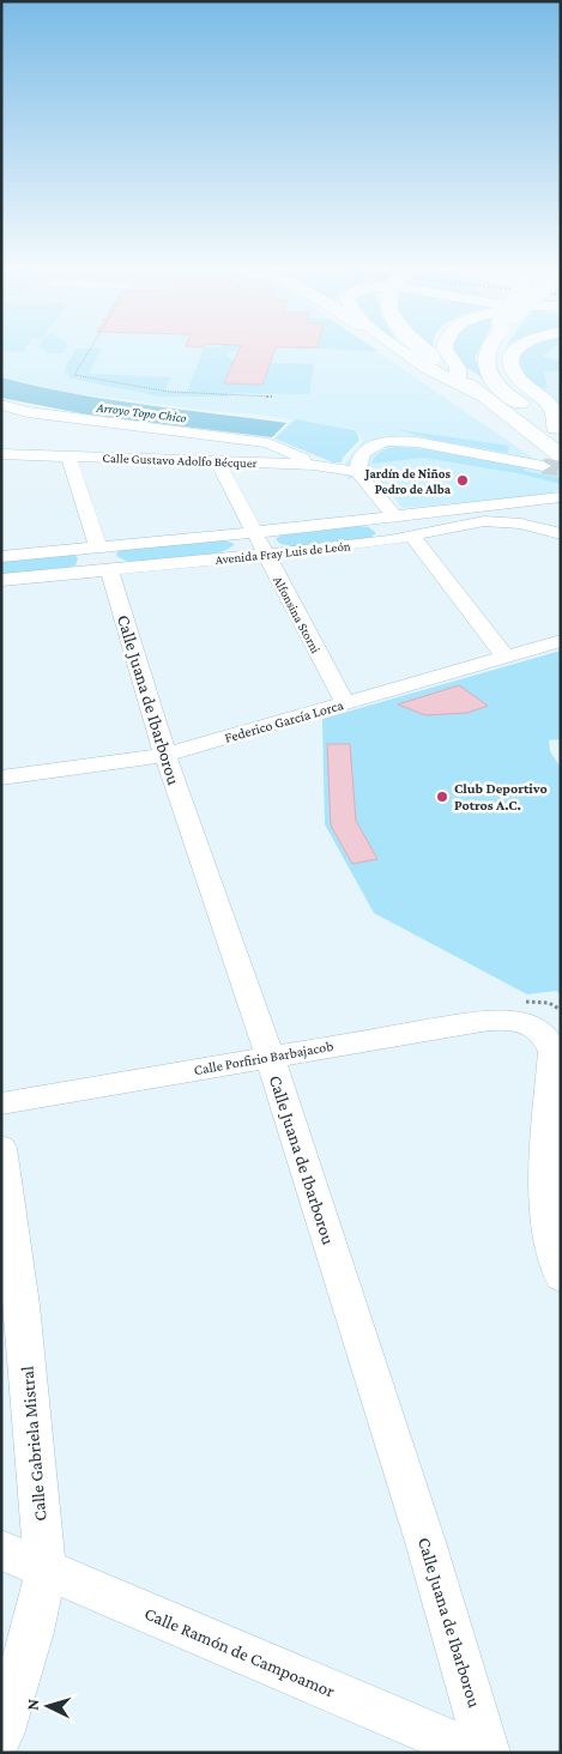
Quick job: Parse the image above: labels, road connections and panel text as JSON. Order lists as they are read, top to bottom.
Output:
{
  "streets": {
    "street": [
      "Calle Gustavo Adolfo Bécquer",
      "Avenida Fray Luis de León",
      "Alfonsina Storni",
      "Calle Juana de Ibarborou",
      "Federico García Lorca",
      "Calle Porfirio Barbajacob",
      "Calle Gabriela Mistral",
      "Calle Ramón de Campoamor"
    ]
  },
  "crossings": [
    ["Calle Gustavo Adolfo Bécquer", "Alfonsina Storni"],
    ["Calle Gustavo Adolfo Bécquer", "Calle Juana de Ibarborou"],
    ["Avenida Fray Luis de León", "Alfonsina Storni"],
    ["Avenida Fray Luis de León", "Calle Juana de Ibarborou"],
    ["Alfonsina Storni", "Federico García Lorca"],
    ["Calle Juana de Ibarborou", "Federico García Lorca"],
    ["Calle Juana de Ibarborou", "Calle Porfirio Barbajacob"],
    ["Calle Gabriela Mistral", "Calle Ramón de Campoamor"]
  ],
  "water": ["Arroyo Topo Chico"],
  "places": ["Jardín de Niños Pedro de Alba", "Club Deportivo Potros A.C."],
  "north": "left"
}
